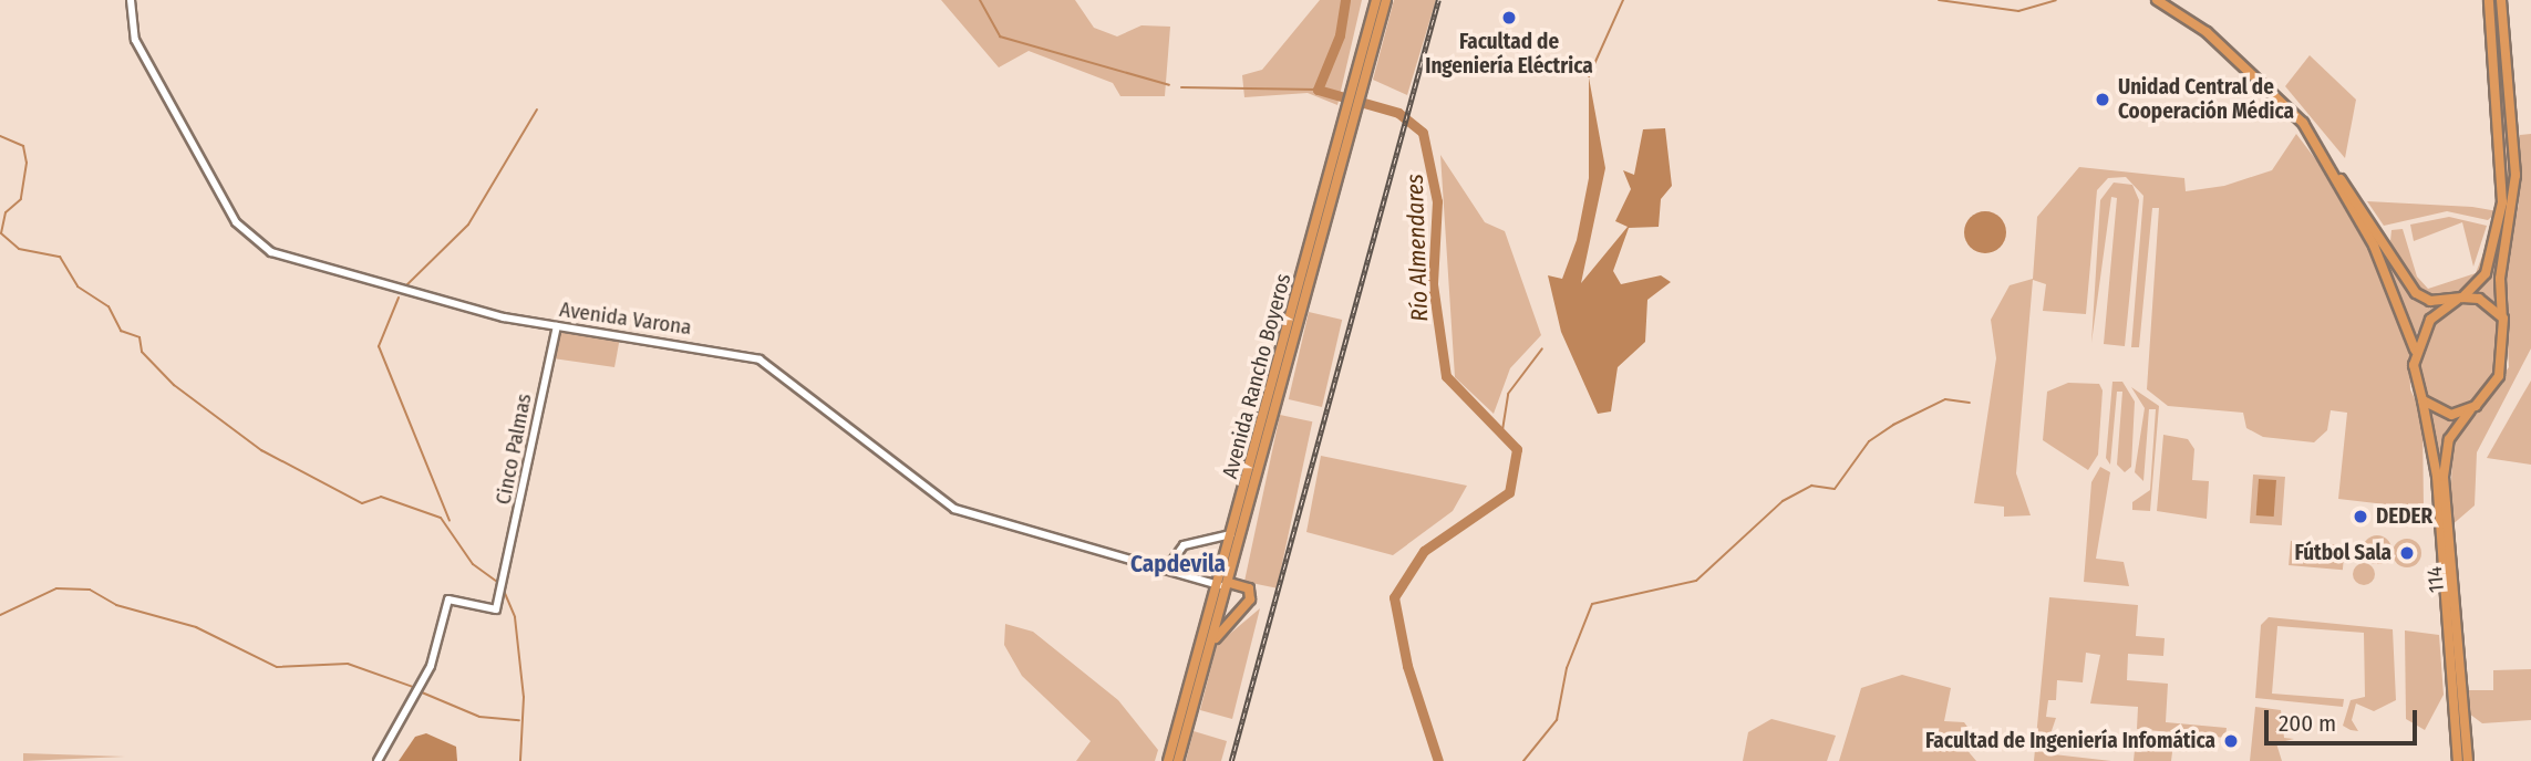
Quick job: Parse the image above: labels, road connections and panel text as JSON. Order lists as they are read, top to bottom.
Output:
{
  "streets": {
    "highway": ["Avenida Rancho Boyeros", "114"],
    "street": ["Avenida Varona", "Cinco Palmas"]
  },
  "crossings": [
    ["Avenida Varona", "Avenida Rancho Boyeros"],
    ["Avenida Varona", "Cinco Palmas"]
  ],
  "districts": ["Capdevila"],
  "water": ["Río Almendares"],
  "places": [
    "Facultad de Ingeniería Eléctrica",
    "Unidad Central de Cooperación Médica",
    "DEDER",
    "Fútbol Sala",
    "Facultad de Ingeniería Infomática"
  ],
  "scale_bar": "200 m"
}
